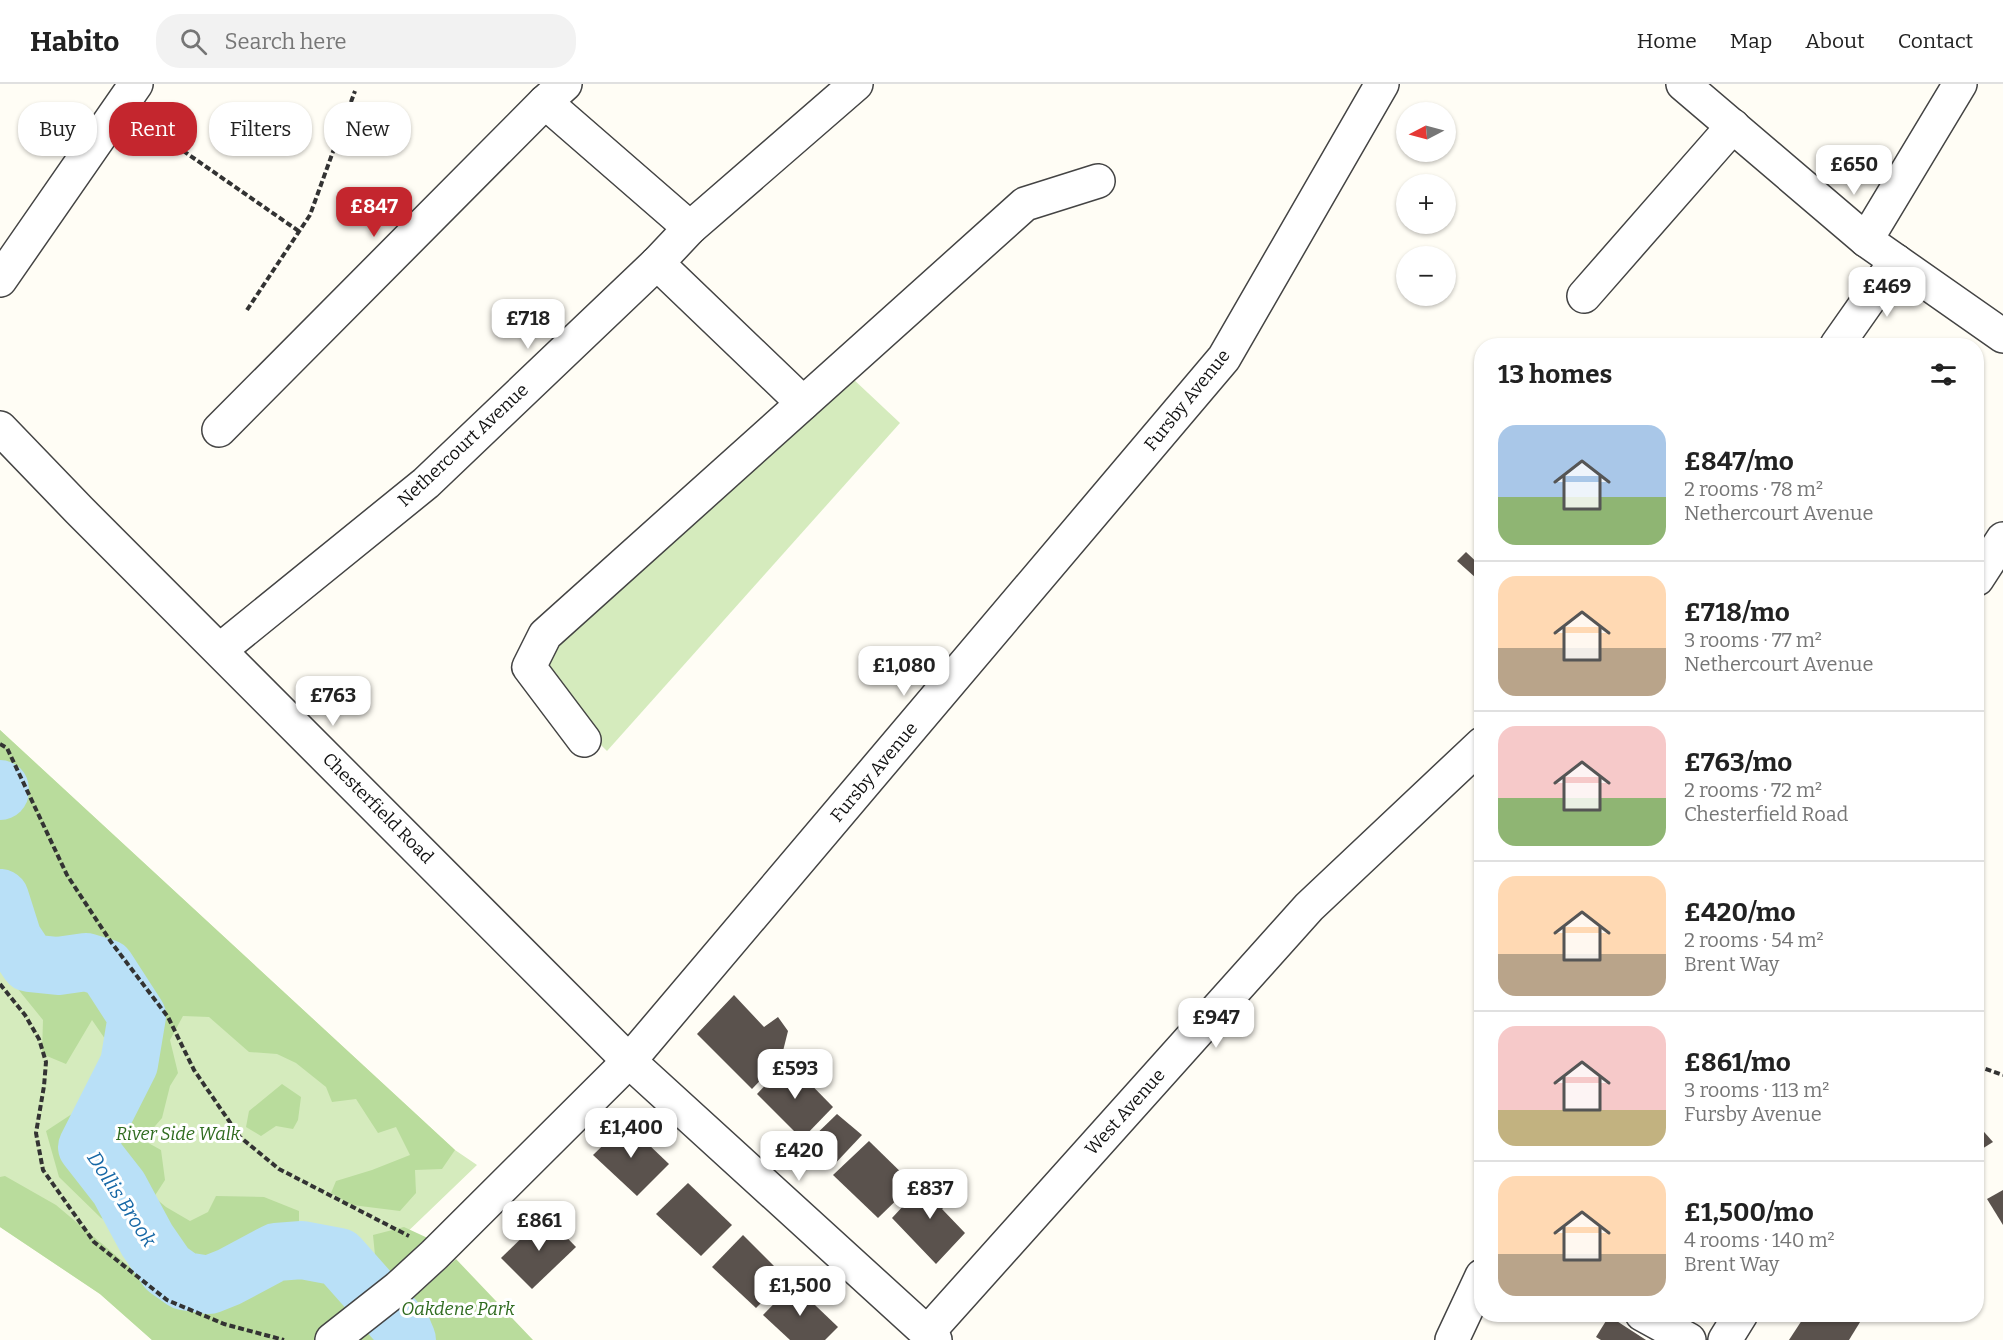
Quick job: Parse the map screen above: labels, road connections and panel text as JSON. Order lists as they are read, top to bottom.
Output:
{
  "streets": {
    "street": [
      "Fursby Avenue",
      "Nethercourt Avenue",
      "Chesterfield Road",
      "West Avenue"
    ]
  },
  "crossings": [
    ["Fursby Avenue", "Chesterfield Road"],
    ["Nethercourt Avenue", "Chesterfield Road"],
    ["Chesterfield Road", "West Avenue"]
  ],
  "water": ["Dollis Brook"],
  "parks": ["River Side Walk", "Oakdene Park"],
  "north": "left",
  "page": {
    "header": "Habito",
    "search": "Search here",
    "nav": [
      "Home",
      "Map",
      "About",
      "Contact"
    ],
    "map_buttons": ["+", "−"],
    "chip": [
      "Buy",
      "Rent",
      "Filters",
      "New"
    ],
    "price": [
      "£650",
      "£847",
      "£469",
      "£718",
      "£1,080",
      "£763",
      "£947",
      "£593",
      "£1,400",
      "£420",
      "£837",
      "£861",
      "£1,500"
    ],
    "heading": "13 homes",
    "list": [
      {
        "name": "£847/mo",
        "note": "2 rooms · 78 m² · Nethercourt Avenue"
      },
      {
        "name": "£718/mo",
        "note": "3 rooms · 77 m² · Nethercourt Avenue"
      },
      {
        "name": "£763/mo",
        "note": "2 rooms · 72 m² · Chesterfield Road"
      },
      {
        "name": "£420/mo",
        "note": "2 rooms · 54 m² · Brent Way"
      },
      {
        "name": "£861/mo",
        "note": "3 rooms · 113 m² · Fursby Avenue"
      },
      {
        "name": "£1,500/mo",
        "note": "4 rooms · 140 m² · Brent Way"
      }
    ]
  }
}
